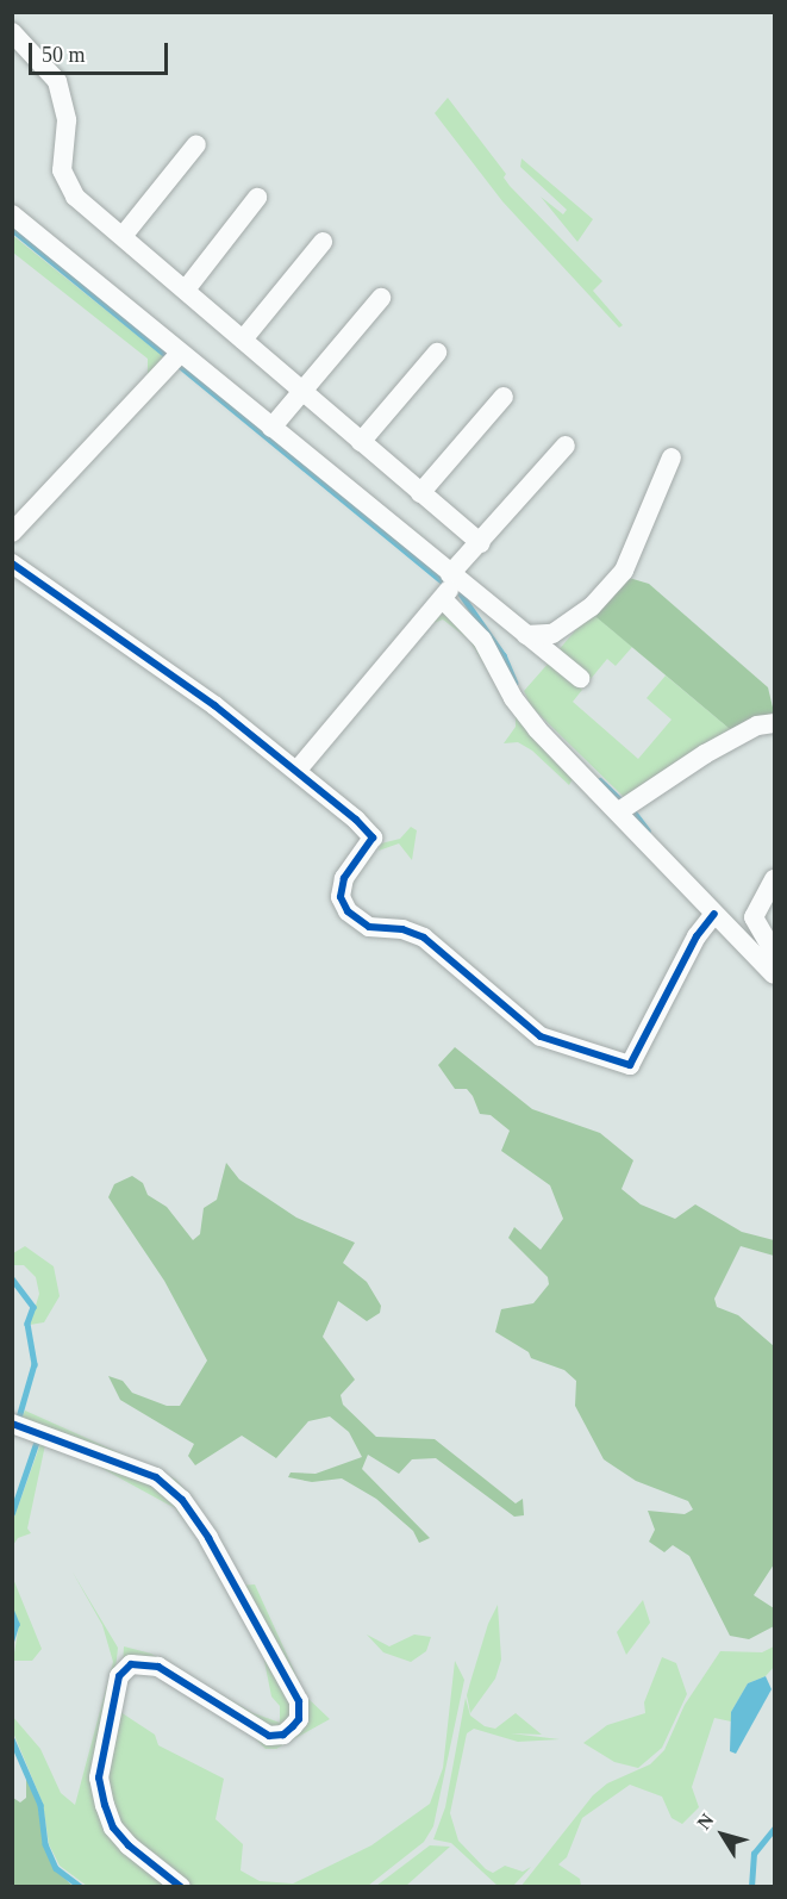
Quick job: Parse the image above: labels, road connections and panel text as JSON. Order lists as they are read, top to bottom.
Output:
{
  "scale_bar": "50 m",
  "north": "top left"
}
